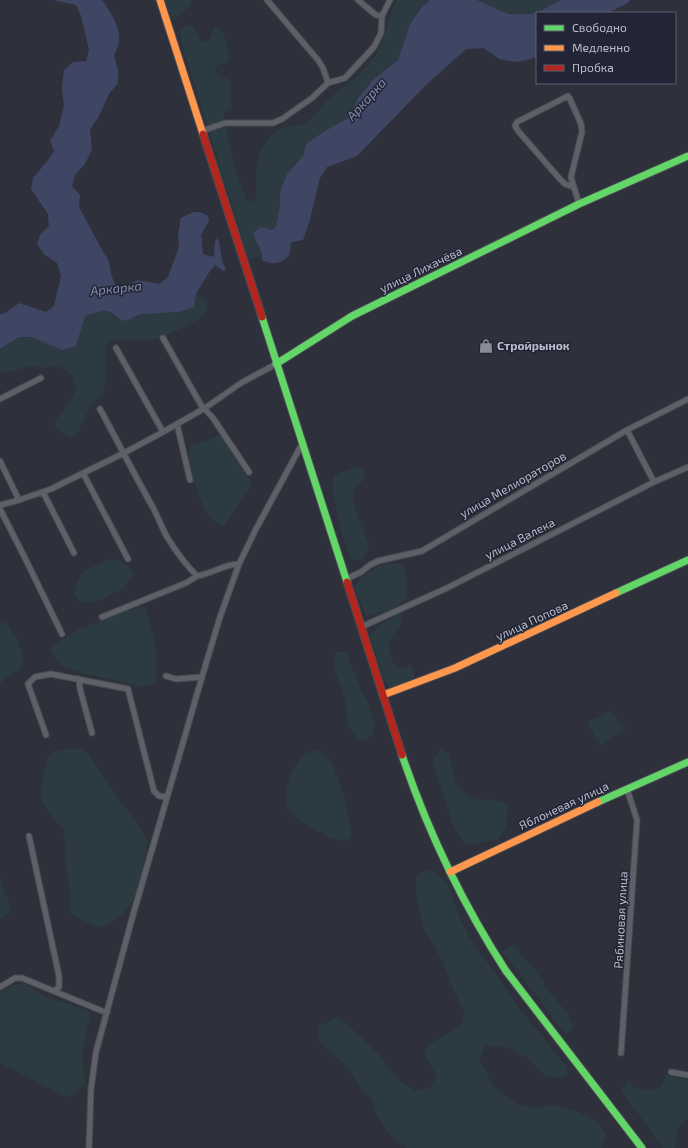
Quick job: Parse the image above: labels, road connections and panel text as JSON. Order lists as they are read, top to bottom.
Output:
{
  "streets": {
    "main road": ["улица Лихачёва", "улица Попова", "Яблоневая улица"],
    "street": ["улица Мелиораторов", "улица Валека", "Рябиновая улица"]
  },
  "crossings": [
    ["Яблоневая улица", "Рябиновая улица"]
  ],
  "water": ["Аркарка"],
  "places": {
    "shop": ["Стройрынок"]
  },
  "legend": ["Свободно", "Медленно", "Пробка"]
}
